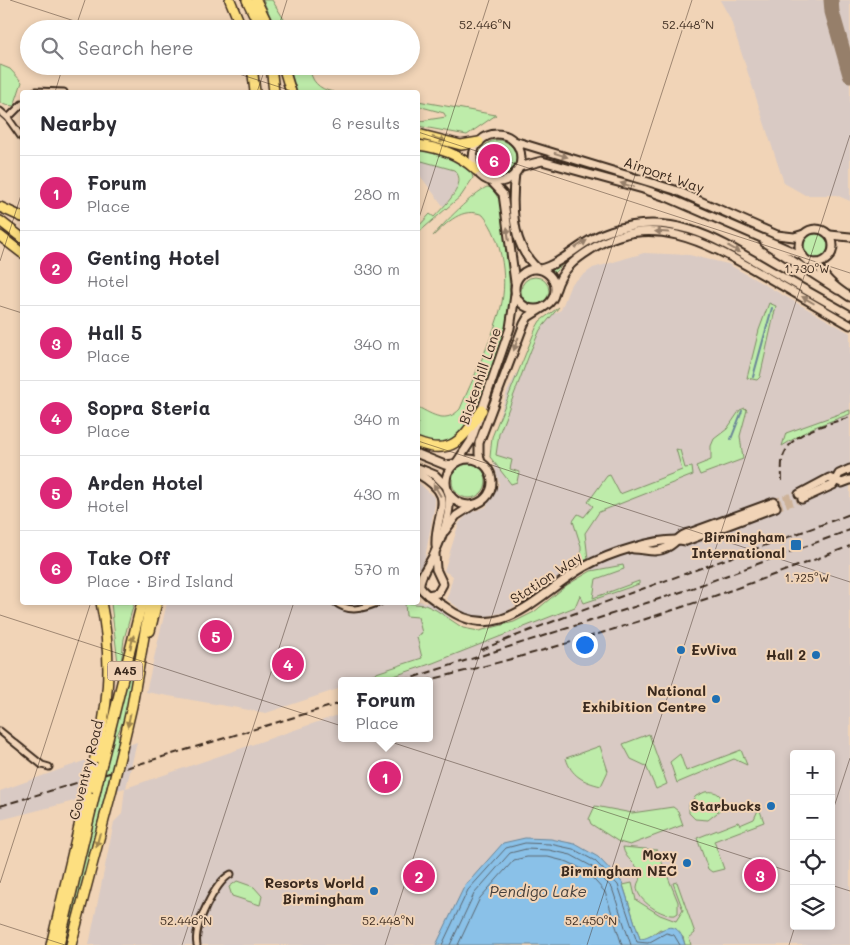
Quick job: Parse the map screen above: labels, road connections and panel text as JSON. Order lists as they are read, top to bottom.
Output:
{
  "streets": {
    "highway": ["A45", "Coventry Road"],
    "street": ["Airport Way", "Bickenhill Lane", "Station Way"]
  },
  "water": ["Pendigo Lake"],
  "places": {
    "transit": ["Birmingham International"],
    "other": [
      "EvViva",
      "Hall 2",
      "National Exhibition Centre",
      "Starbucks",
      "Moxy Birmingham NEC",
      "Resorts World Birmingham"
    ]
  },
  "page": {
    "search": "Search here",
    "heading": ["Nearby", "6 results"],
    "pins": [
      "6",
      "5",
      "4",
      "1",
      "3",
      "2"
    ],
    "list": [
      {
        "mark": "1",
        "name": "Forum",
        "note": "Place",
        "value": "280 m"
      },
      {
        "mark": "2",
        "name": "Genting Hotel",
        "note": "Hotel",
        "value": "330 m"
      },
      {
        "mark": "3",
        "name": "Hall 5",
        "note": "Place",
        "value": "340 m"
      },
      {
        "mark": "4",
        "name": "Sopra Steria",
        "note": "Place",
        "value": "340 m"
      },
      {
        "mark": "5",
        "name": "Arden Hotel",
        "note": "Hotel",
        "value": "430 m"
      },
      {
        "mark": "6",
        "name": "Take Off",
        "note": "Place · Bird Island",
        "value": "570 m"
      }
    ],
    "popup": ["Forum", "Place"],
    "map_buttons": ["+", "−"]
  },
  "coordinates": [
    "52.446°N",
    "52.448°N",
    "1.730°W",
    "1.725°W",
    "52.450°N"
  ]
}
